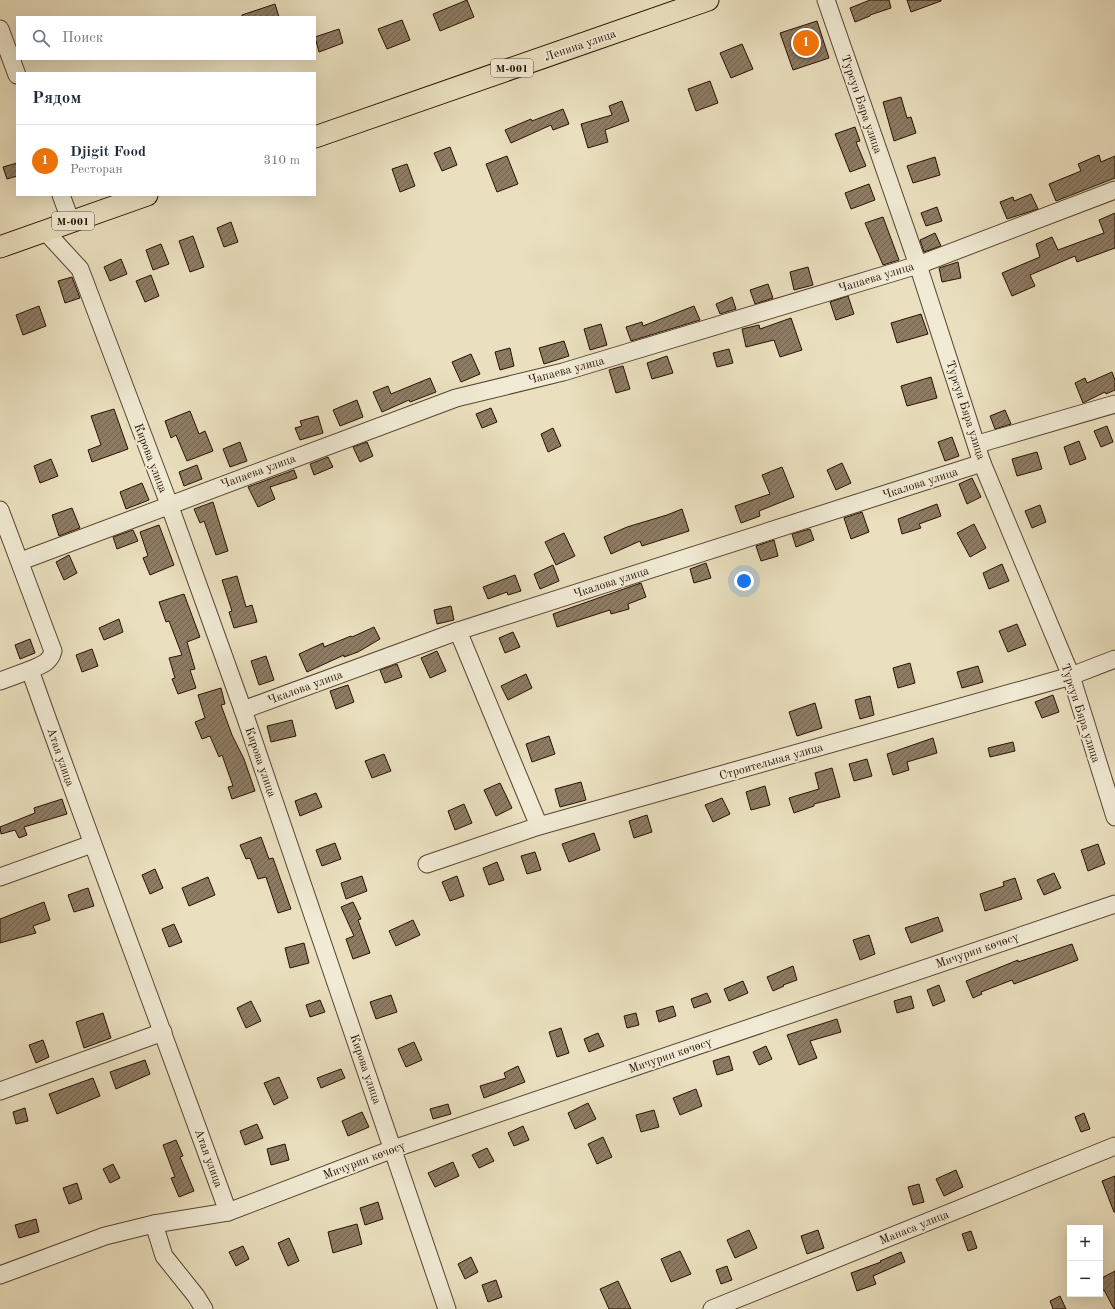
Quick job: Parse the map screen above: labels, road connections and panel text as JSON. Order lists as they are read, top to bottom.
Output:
{
  "streets": {
    "main road": ["Ленина улица", "М-001"],
    "street": [
      "Турсун Бяра улица",
      "Чапаева улица",
      "Кирова улица",
      "Чкалова улица",
      "Атая улица",
      "Строительная улица",
      "Мичурин көчөсү",
      "Манаса улица"
    ]
  },
  "crossings": [
    ["М-001", "Кирова улица"],
    ["Турсун Бяра улица", "Чапаева улица"],
    ["Турсун Бяра улица", "Чкалова улица"],
    ["Турсун Бяра улица", "Строительная улица"],
    ["Чапаева улица", "Кирова улица"],
    ["Кирова улица", "Чкалова улица"],
    ["Кирова улица", "Мичурин көчөсү"],
    ["Атая улица", "Мичурин көчөсү"]
  ],
  "page": {
    "search": "Поиск",
    "pins": "1",
    "heading": "Рядом",
    "list": [
      {
        "mark": "1",
        "name": "Djigit Food",
        "note": "Ресторан",
        "value": "310 m"
      }
    ],
    "map_buttons": ["+", "−"]
  }
}
